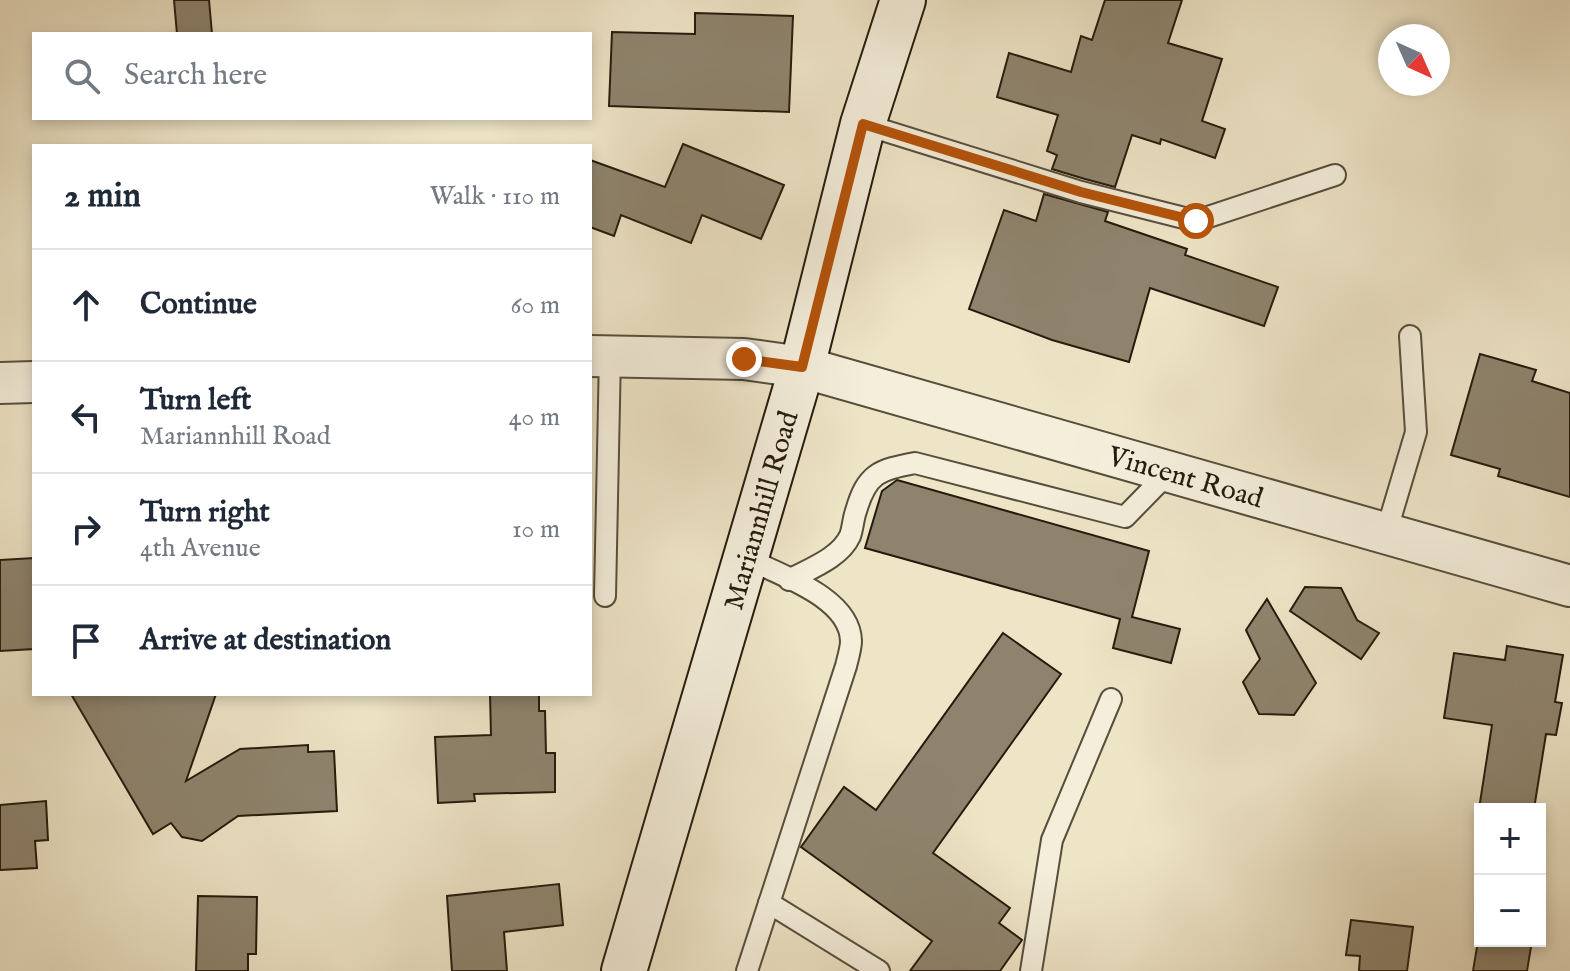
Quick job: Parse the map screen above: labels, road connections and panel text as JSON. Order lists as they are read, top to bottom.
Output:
{
  "streets": {
    "street": ["Vincent Road", "Mariannhill Road"]
  },
  "crossings": [
    ["Vincent Road", "Mariannhill Road"]
  ],
  "north": "bottom right",
  "page": {
    "search": "Search here",
    "heading": ["2 min", "Walk · 110 m"],
    "list": [
      ["Continue", "60 m"],
      ["Turn left", "Mariannhill Road", "40 m"],
      ["Turn right", "4th Avenue", "10 m"],
      "Arrive at destination"
    ],
    "map_buttons": ["+", "−"]
  }
}
